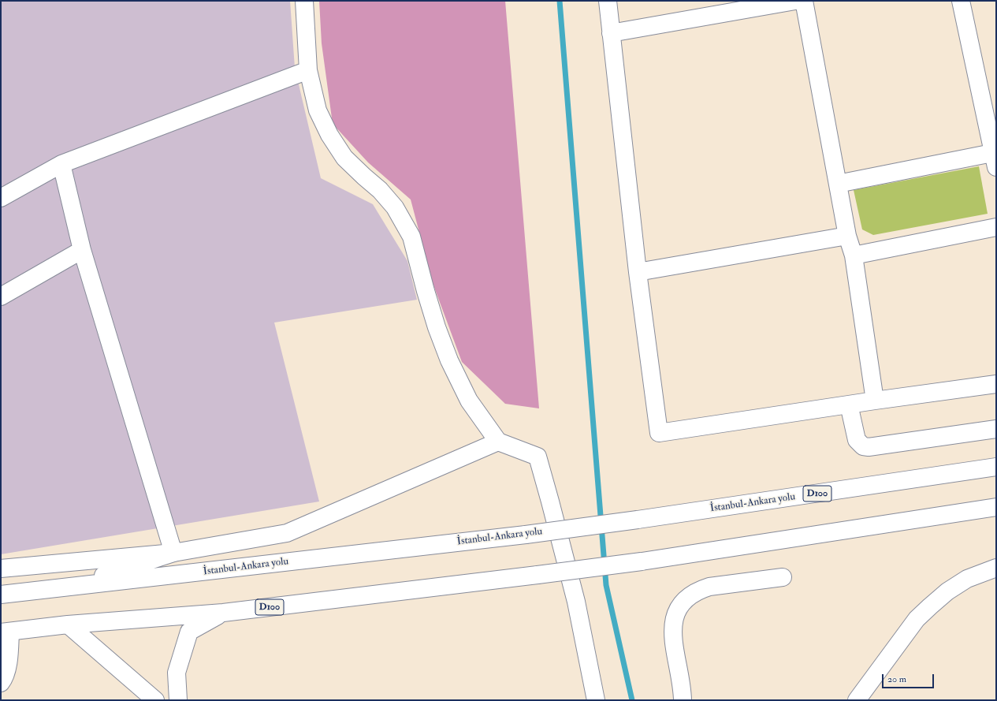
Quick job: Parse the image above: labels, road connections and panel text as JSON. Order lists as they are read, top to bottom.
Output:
{
  "streets": {
    "main road": ["D100", "İstanbul-Ankara yolu"]
  },
  "scale_bar": "20 m"
}
